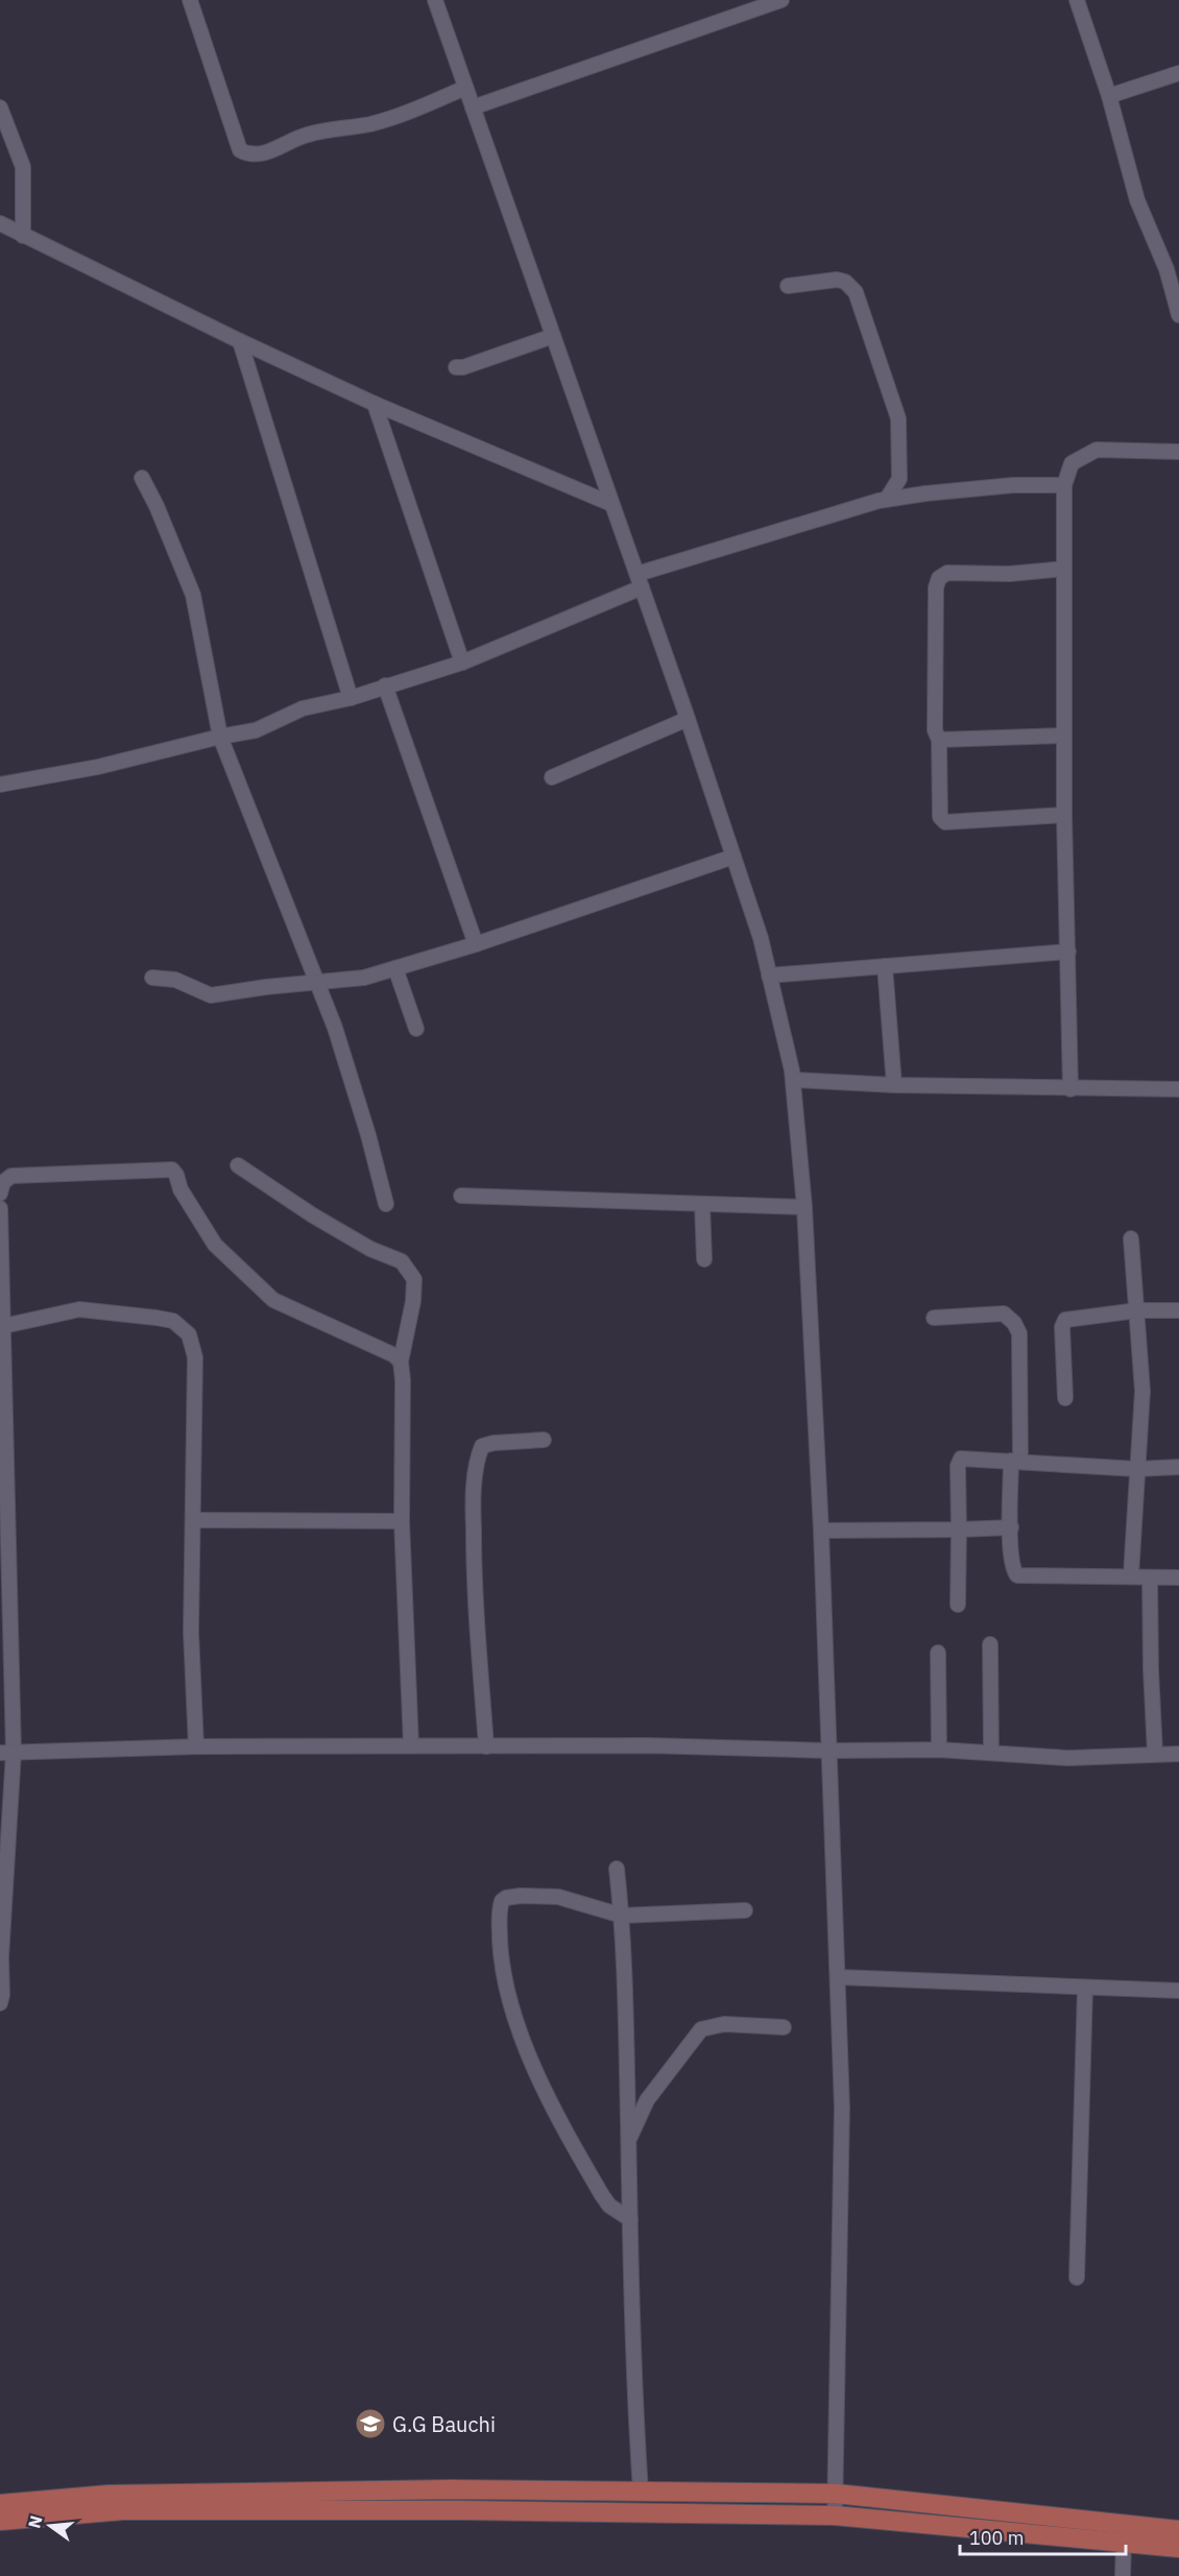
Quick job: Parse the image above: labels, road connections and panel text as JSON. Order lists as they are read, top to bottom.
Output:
{
  "places": {
    "school or university": ["G.G Bauchi"]
  },
  "scale_bar": "100 m",
  "north": "left"
}
